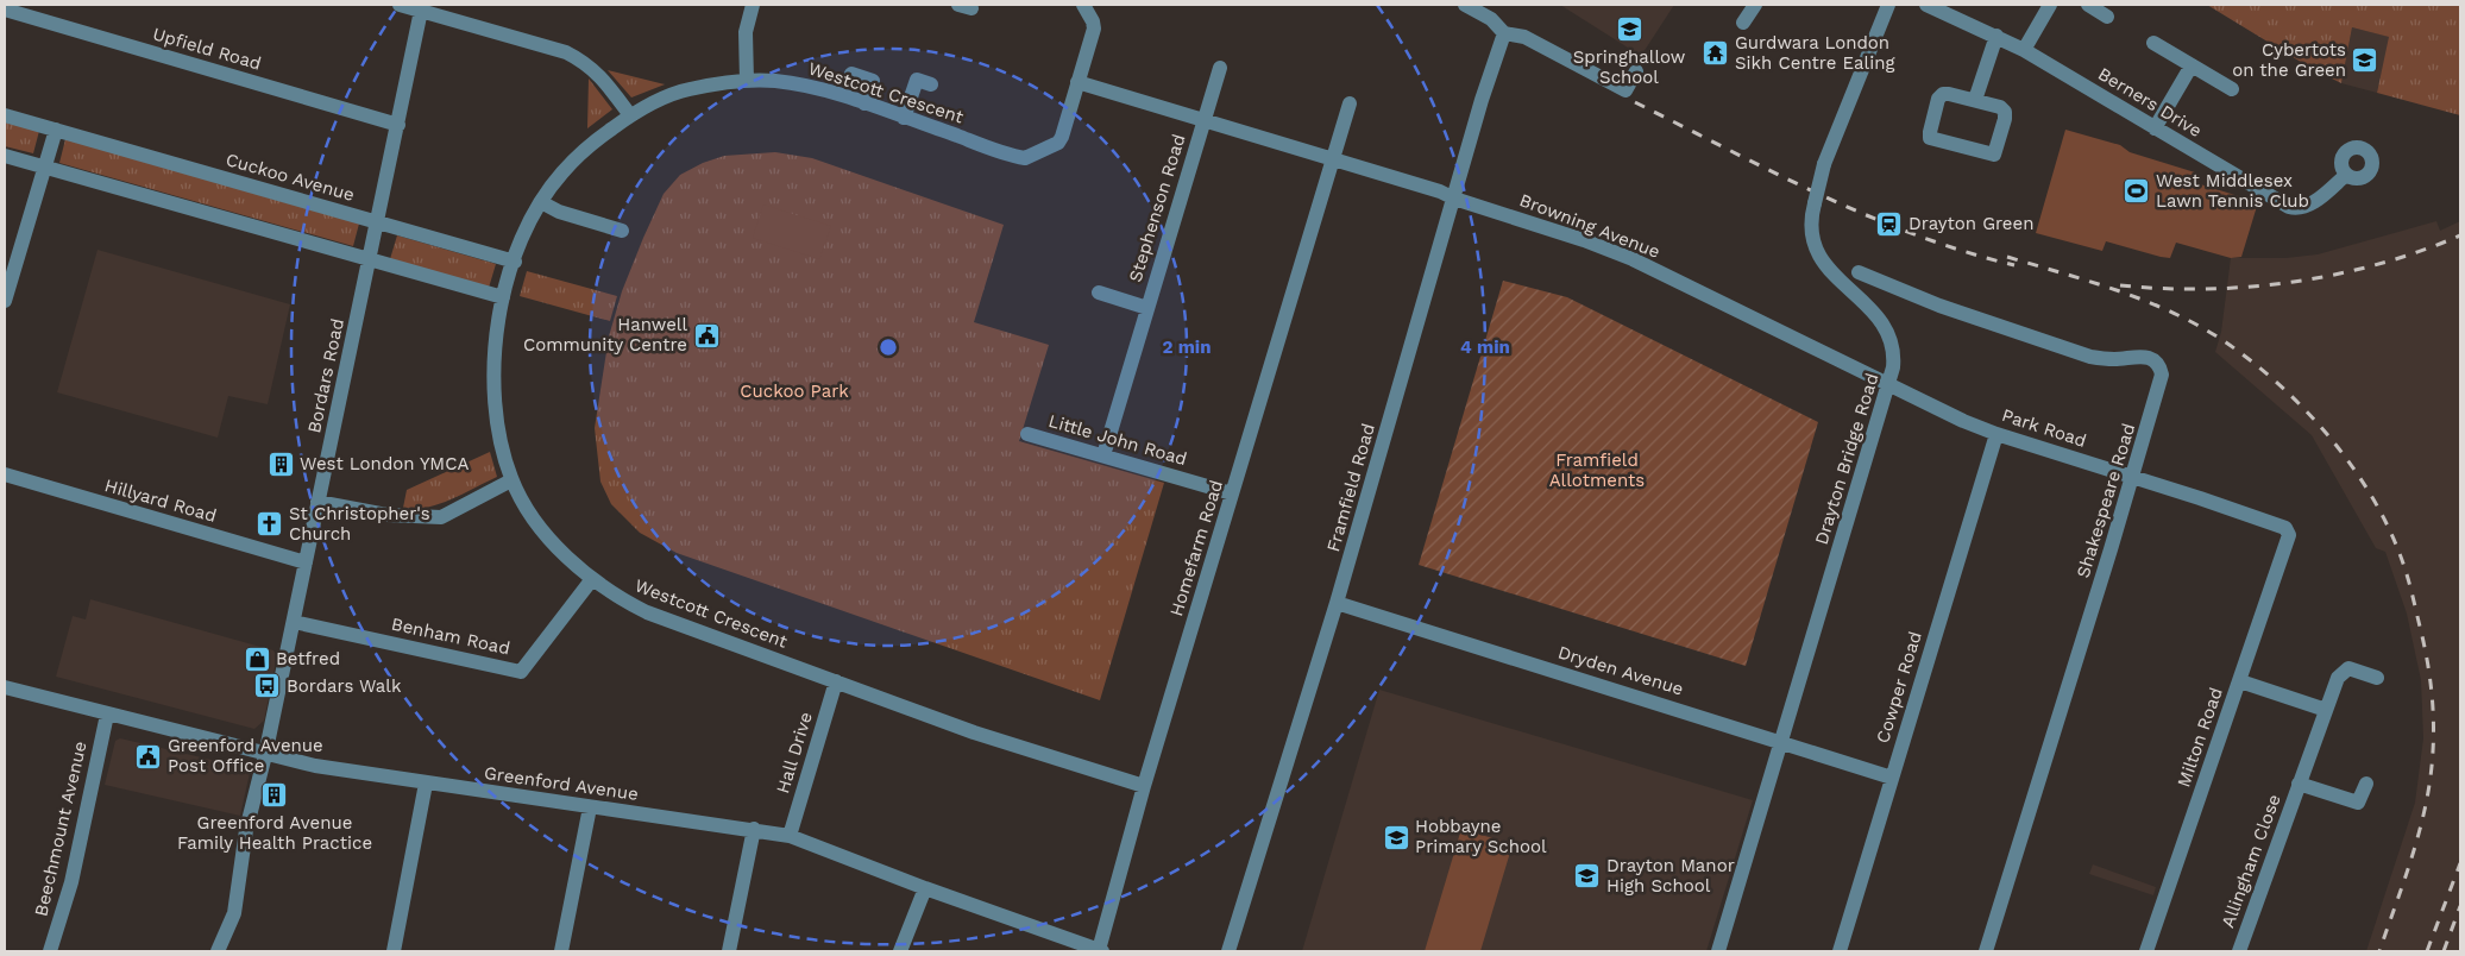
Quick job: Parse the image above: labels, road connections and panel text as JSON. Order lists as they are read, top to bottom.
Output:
{
  "streets": {
    "street": [
      "Upfield Road",
      "Westcott Crescent",
      "Berners Drive",
      "Cuckoo Avenue",
      "Stephenson Road",
      "Browning Avenue",
      "Bordars Road",
      "Park Road",
      "Little John Road",
      "Drayton Bridge Road",
      "Framfield Road",
      "Hillyard Road",
      "Shakespeare Road",
      "Homefarm Road",
      "Benham Road",
      "Dryden Avenue",
      "Cowper Road",
      "Milton Road",
      "Hall Drive",
      "Greenford Avenue",
      "Beechmount Avenue",
      "Allingham Close"
    ]
  },
  "crossings": [
    ["Upfield Road", "Bordars Road"],
    ["Westcott Crescent", "Cuckoo Avenue"],
    ["Westcott Crescent", "Browning Avenue"],
    ["Westcott Crescent", "Homefarm Road"],
    ["Westcott Crescent", "Benham Road"],
    ["Westcott Crescent", "Hall Drive"],
    ["Cuckoo Avenue", "Bordars Road"],
    ["Stephenson Road", "Browning Avenue"],
    ["Stephenson Road", "Little John Road"],
    ["Browning Avenue", "Park Road"],
    ["Browning Avenue", "Drayton Bridge Road"],
    ["Browning Avenue", "Framfield Road"],
    ["Browning Avenue", "Homefarm Road"],
    ["Bordars Road", "Hillyard Road"],
    ["Bordars Road", "Benham Road"],
    ["Bordars Road", "Greenford Avenue"],
    ["Park Road", "Drayton Bridge Road"],
    ["Park Road", "Shakespeare Road"],
    ["Park Road", "Cowper Road"],
    ["Park Road", "Milton Road"],
    ["Little John Road", "Homefarm Road"],
    ["Drayton Bridge Road", "Dryden Avenue"],
    ["Framfield Road", "Dryden Avenue"],
    ["Homefarm Road", "Greenford Avenue"],
    ["Dryden Avenue", "Cowper Road"],
    ["Hall Drive", "Greenford Avenue"],
    ["Greenford Avenue", "Beechmount Avenue"]
  ],
  "parks": ["Cuckoo Park", "Framfield Allotments"],
  "places": {
    "school or university": [
      "Springhallow School",
      "Cybertots on the Green",
      "Hobbayne Primary School",
      "Drayton Manor High School"
    ],
    "temple": ["Gurdwara London Sikh Centre Ealing"],
    "sports": ["West Middlesex Lawn Tennis Club"],
    "station": ["Drayton Green"],
    "public building": ["Hanwell Community Centre", "Greenford Avenue Post Office"],
    "building": ["West London YMCA", "Greenford Avenue Family Health Practice"],
    "church": ["St Christopher's Church"],
    "shop": ["Betfred"],
    "bus stop": ["Bordars Walk"]
  },
  "rings": ["2 min", "4 min"]
}
